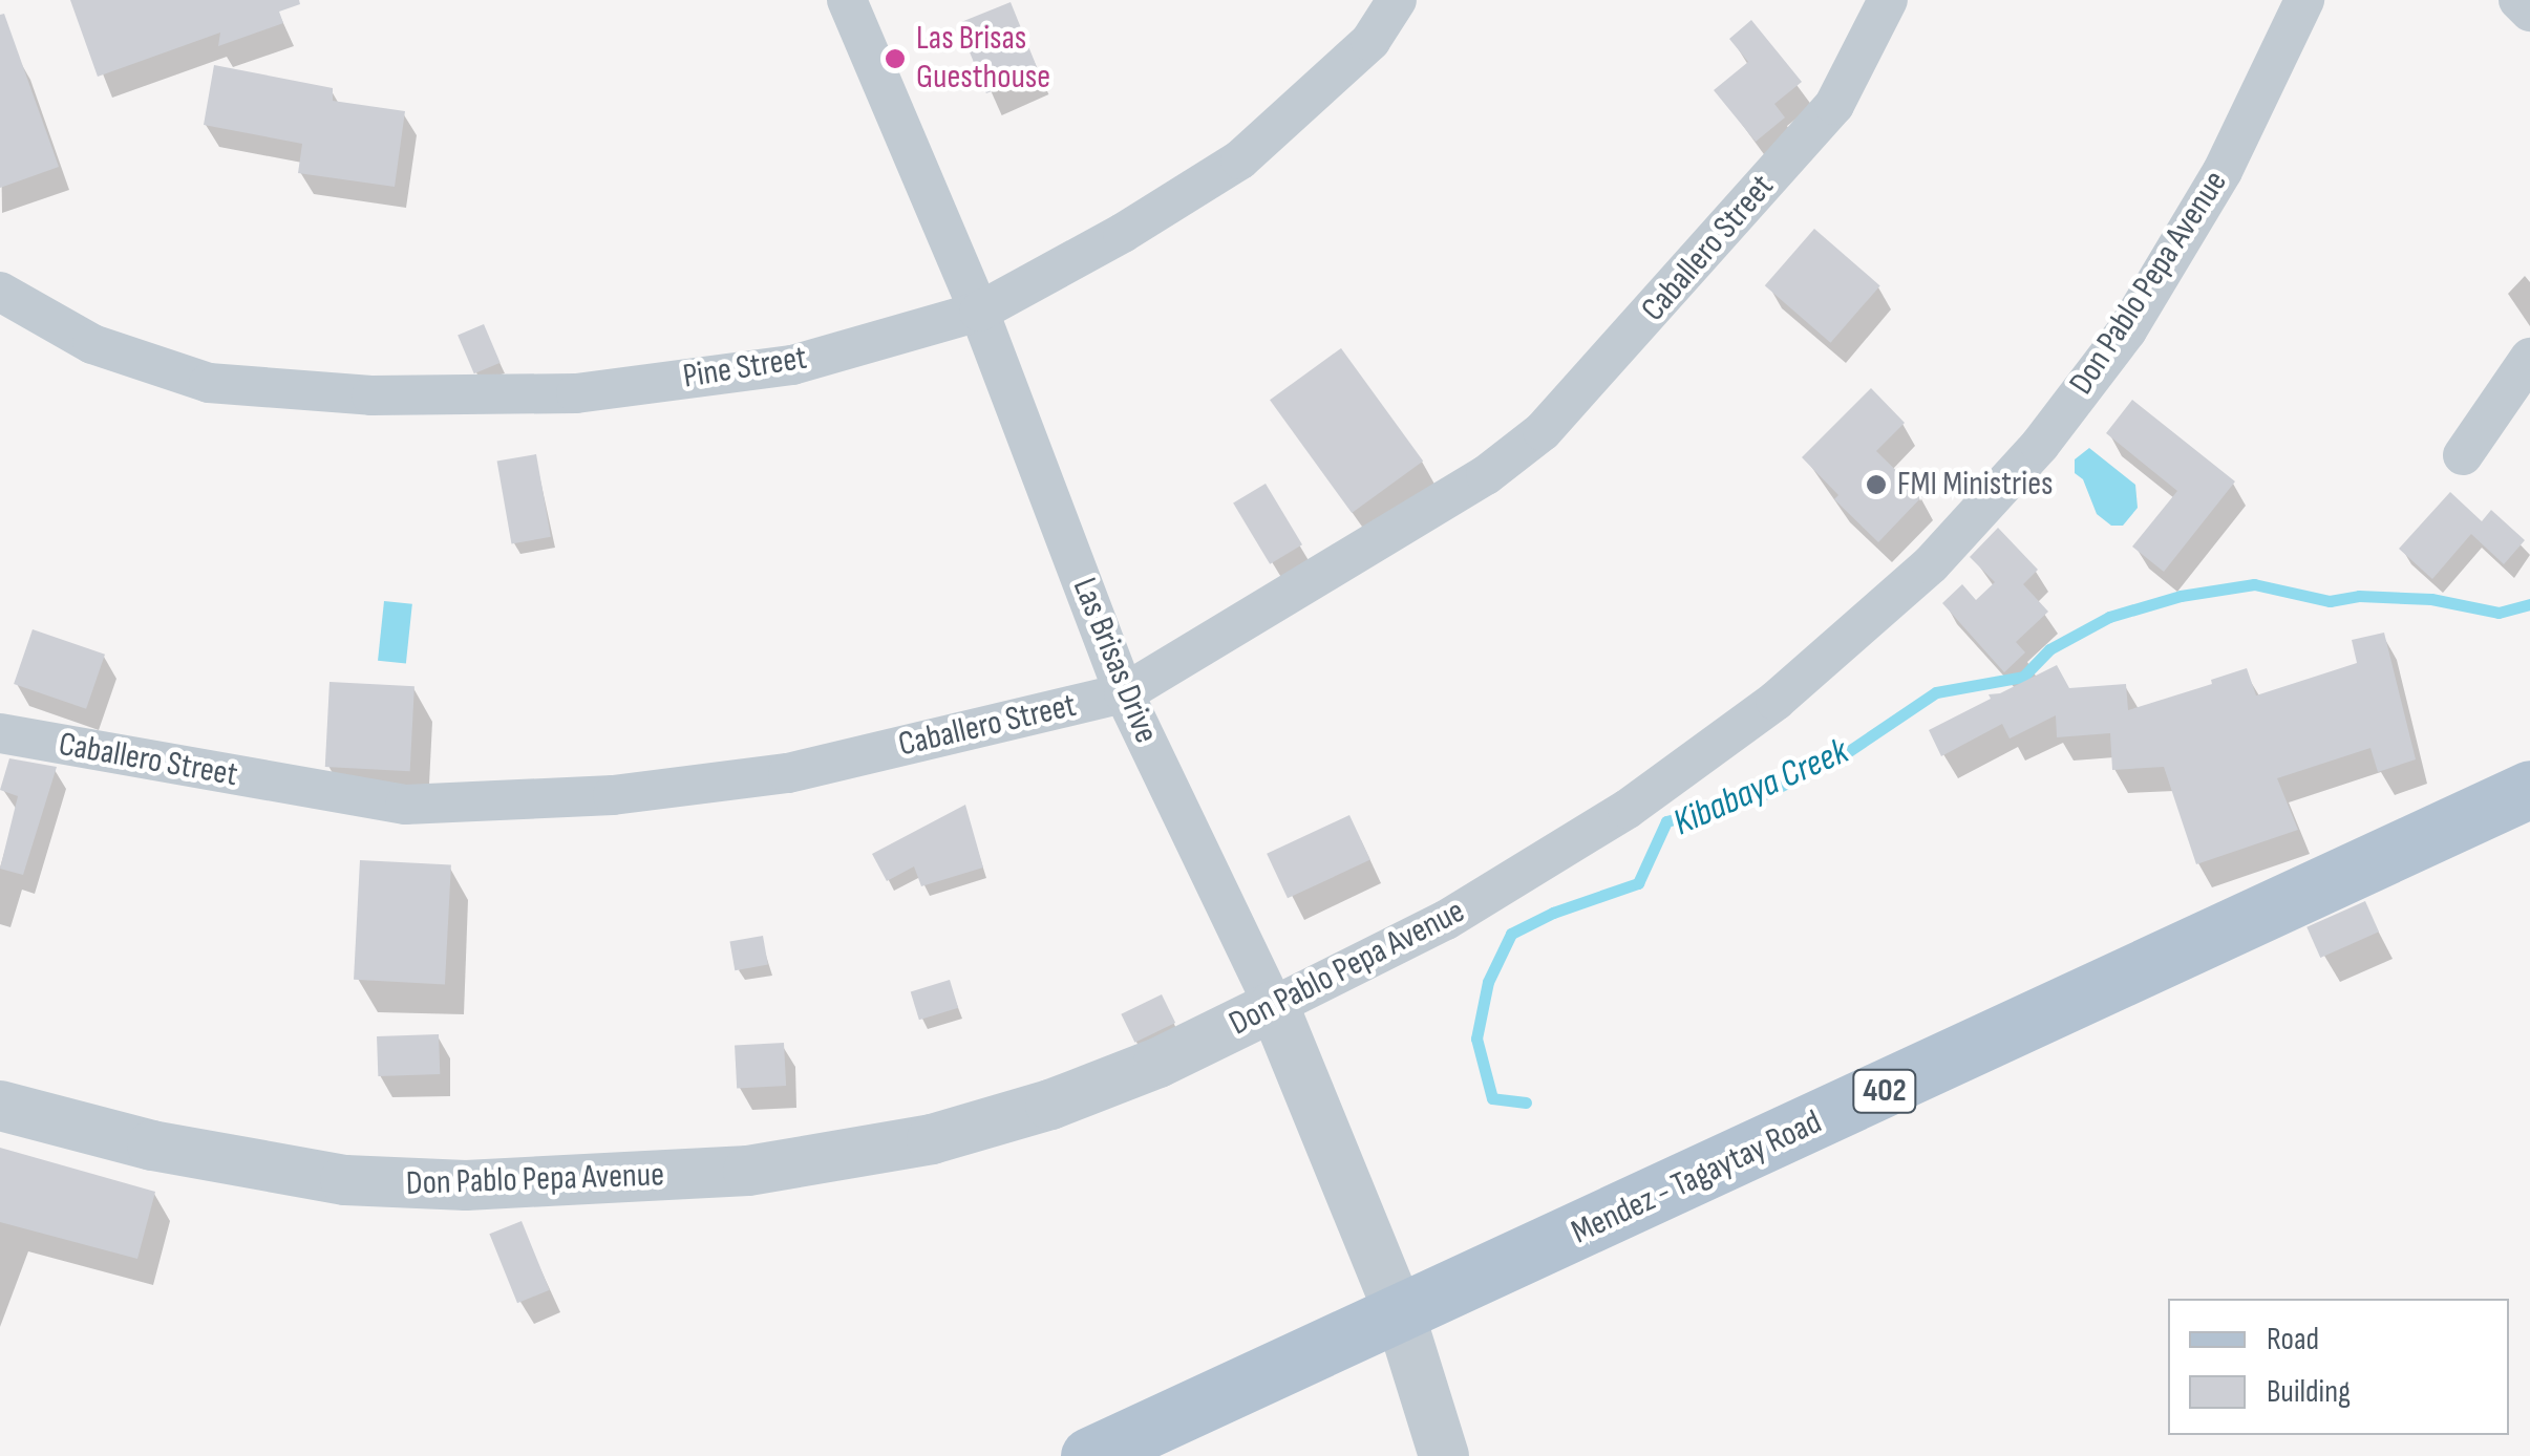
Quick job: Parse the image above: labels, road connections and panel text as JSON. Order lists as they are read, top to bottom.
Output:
{
  "streets": {
    "main road": ["402", "Mendez - Tagaytay Road"],
    "street": [
      "Caballero Street",
      "Don Pablo Pepa Avenue",
      "Pine Street",
      "Las Brisas Drive"
    ]
  },
  "crossings": [
    ["Caballero Street", "Las Brisas Drive"],
    ["Don Pablo Pepa Avenue", "Las Brisas Drive"],
    ["Pine Street", "Las Brisas Drive"],
    ["Las Brisas Drive", "Mendez - Tagaytay Road"]
  ],
  "water": ["Kibabaya Creek"],
  "places": ["Las Brisas Guesthouse", "FMI Ministries"],
  "legend": ["Road", "Building"]
}
